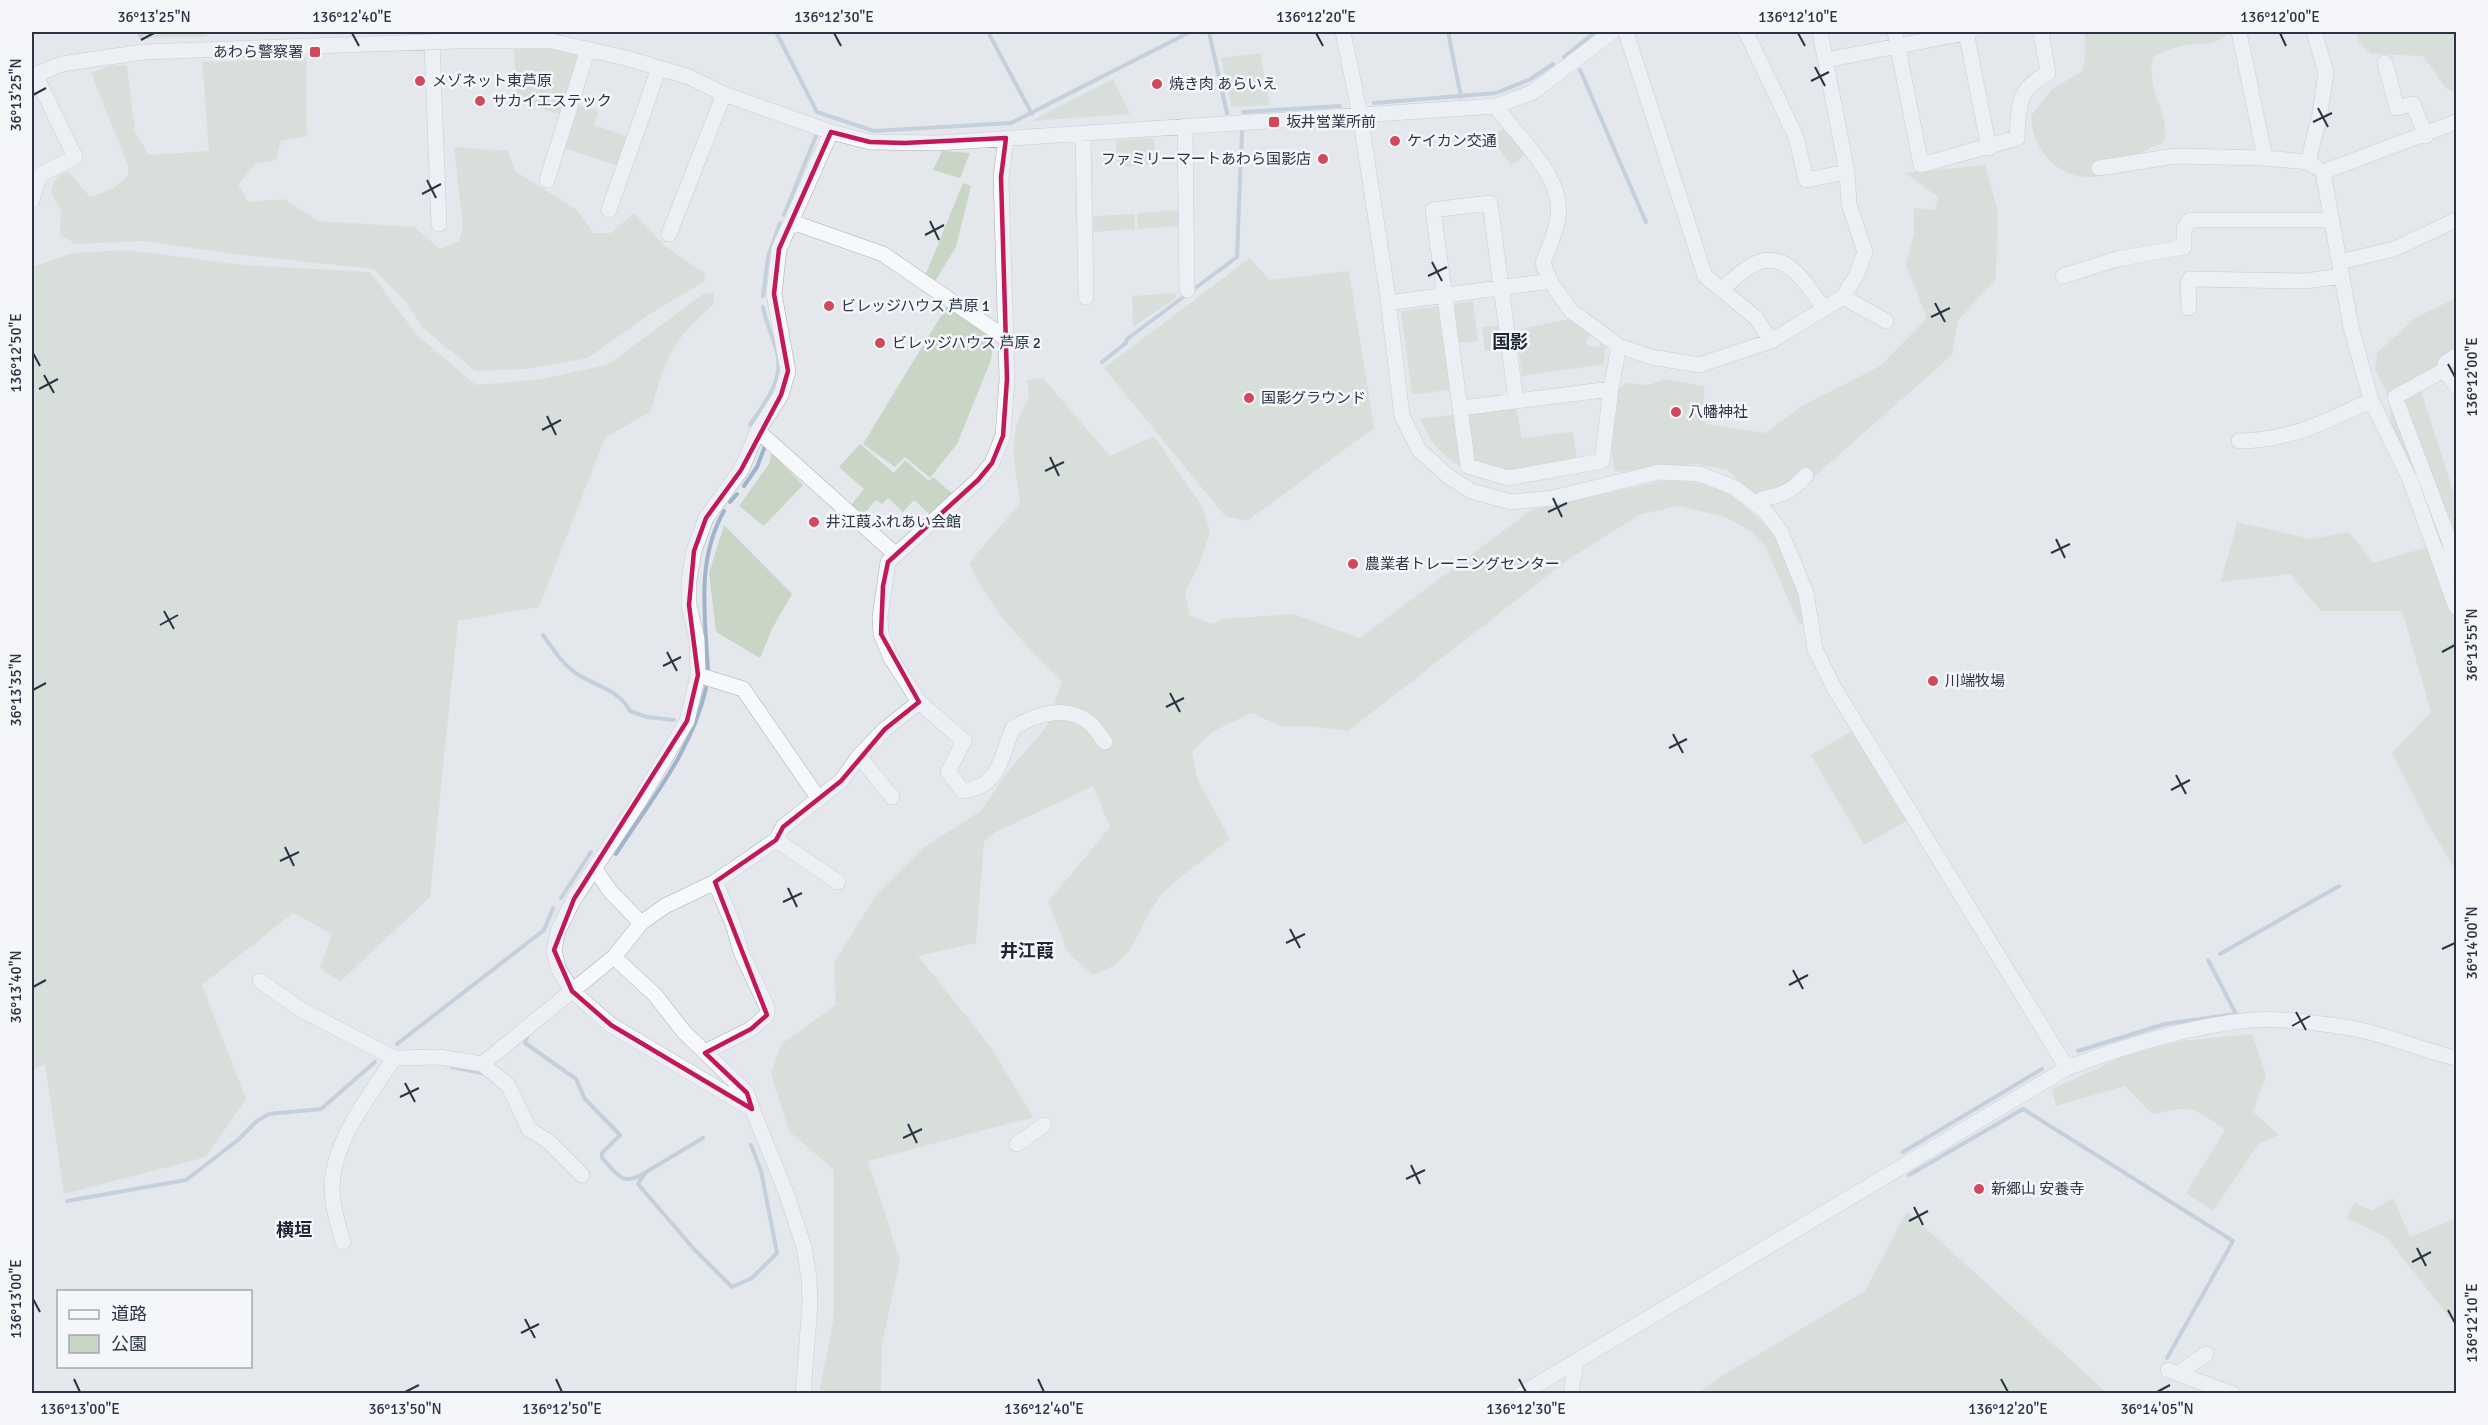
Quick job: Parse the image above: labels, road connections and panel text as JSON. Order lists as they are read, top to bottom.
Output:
{
  "districts": ["国影", "井江葭", "横垣"],
  "places": {
    "transit": ["あわら警察署", "坂井営業所前"],
    "other": [
      "メゾネット東芦原",
      "焼き肉 あらいえ",
      "サカイエステック",
      "ケイカン交通",
      "ファミリーマートあわら国影店",
      "ビレッジハウス 芦原 1",
      "ビレッジハウス 芦原 2",
      "国影グラウンド",
      "八幡神社",
      "井江葭ふれあい会館",
      "農業者トレーニングセンター",
      "川端牧場",
      "新郷山 安養寺"
    ]
  },
  "legend": ["道路", "公園"],
  "coordinates": [
    "36°13'25\"N",
    "136°12'40\"E",
    "136°12'30\"E",
    "136°12'20\"E",
    "136°12'10\"E",
    "136°12'00\"E",
    "136°12'50\"E",
    "36°13'55\"N",
    "36°13'35\"N",
    "36°14'00\"N",
    "36°13'40\"N",
    "136°13'00\"E",
    "36°13'50\"N",
    "36°14'05\"N"
  ]
}
